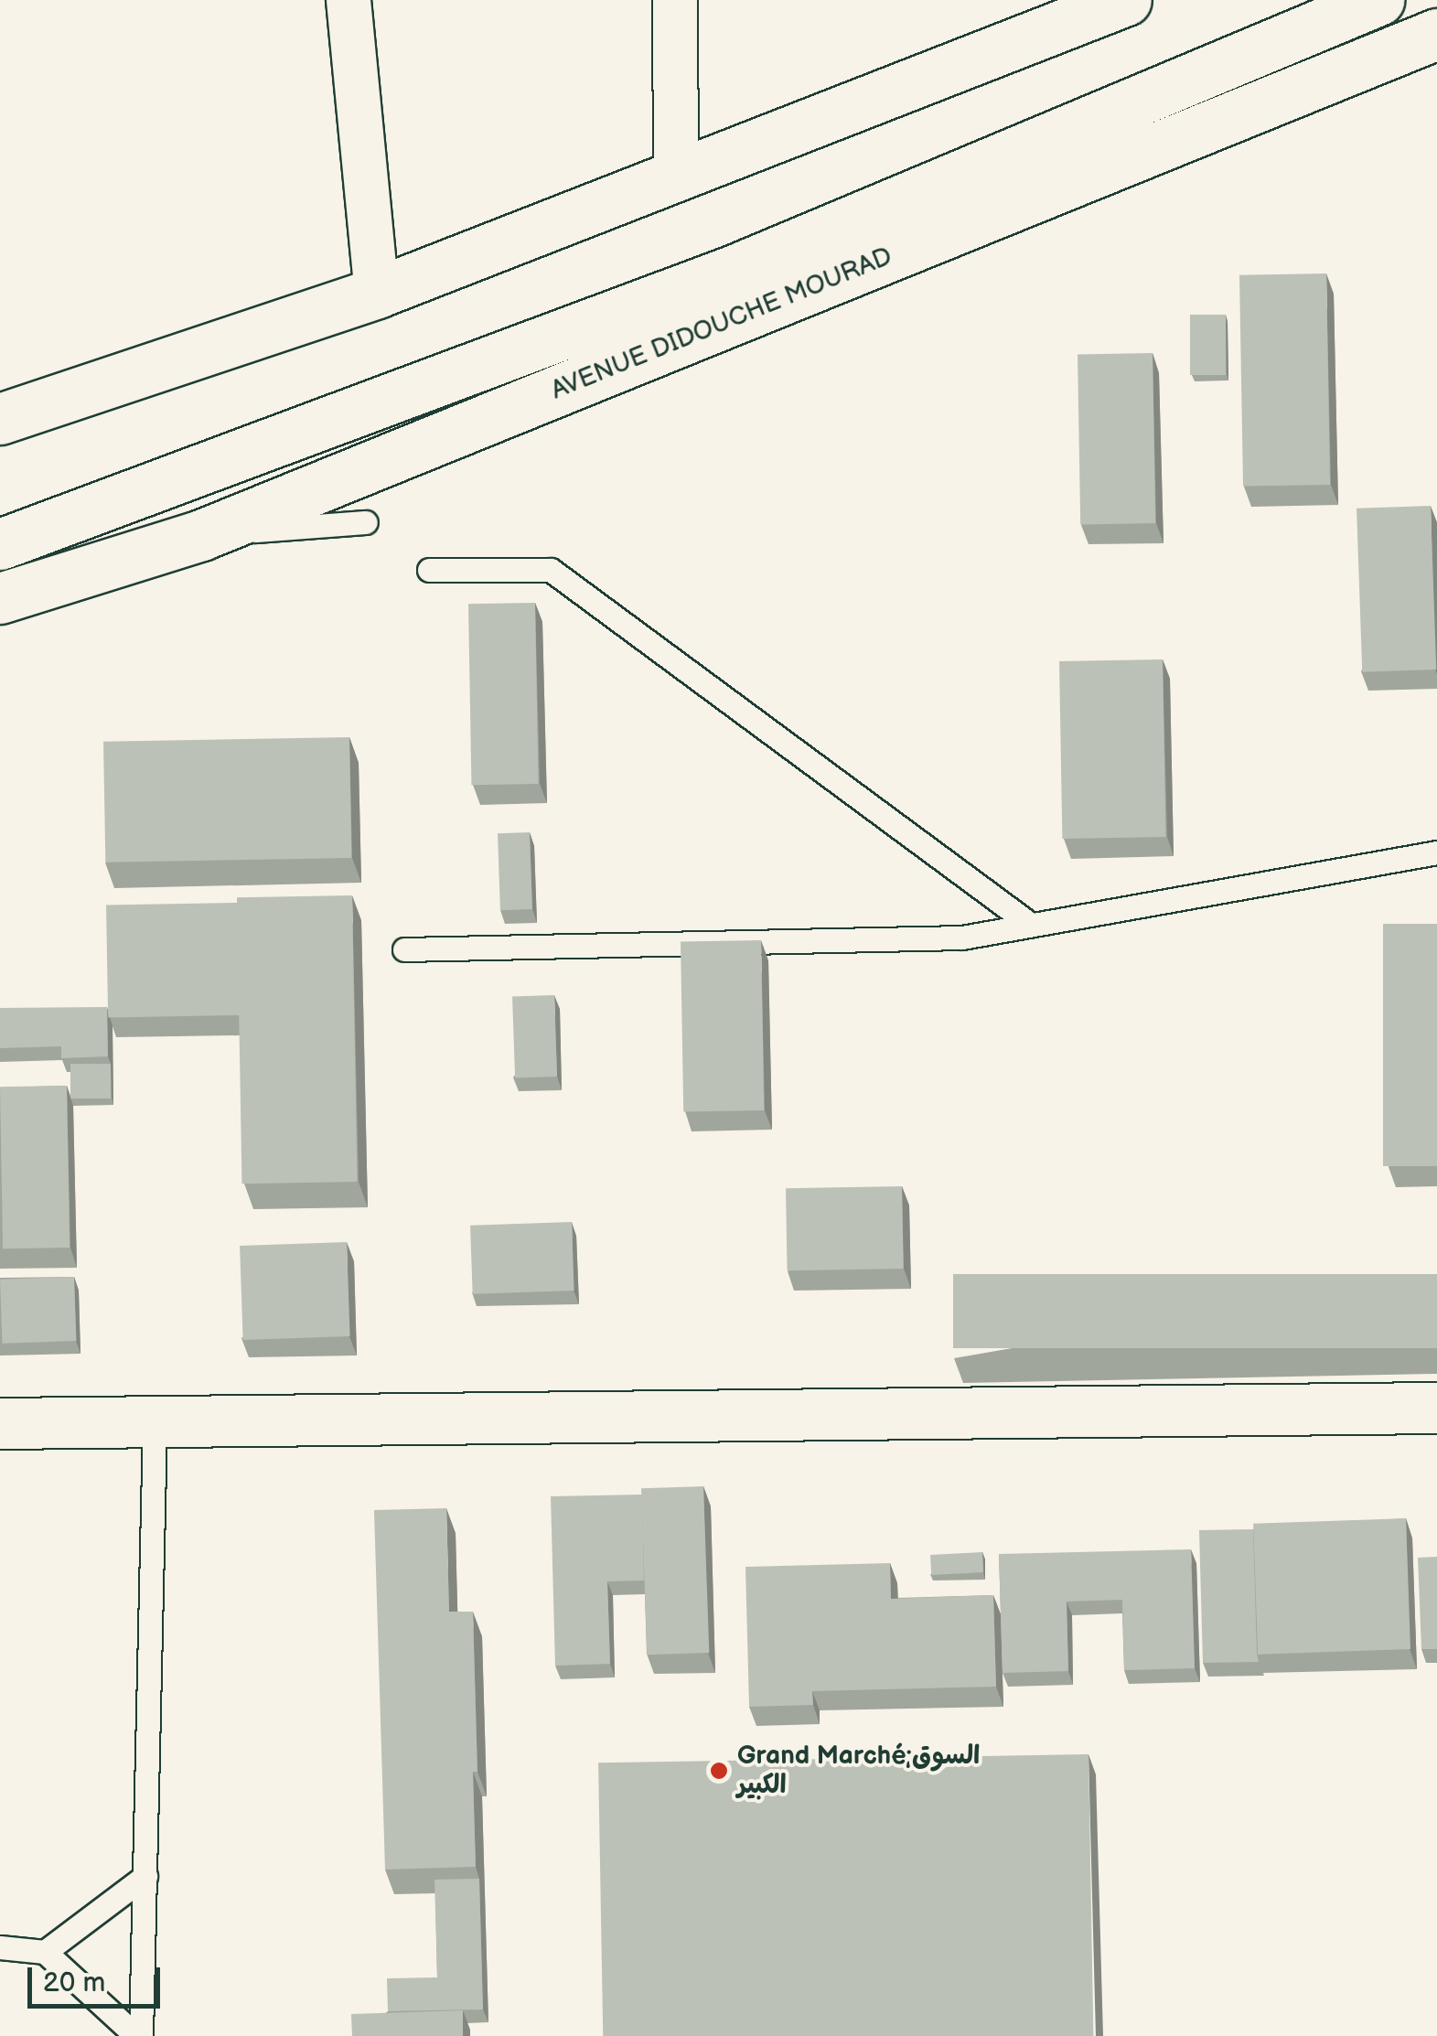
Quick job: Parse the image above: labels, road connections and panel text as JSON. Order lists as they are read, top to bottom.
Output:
{
  "streets": {
    "main road": ["AVENUE DIDOUCHE MOURAD"]
  },
  "places": ["Grand Marché;السوق الكبير"],
  "scale_bar": "20 m"
}
